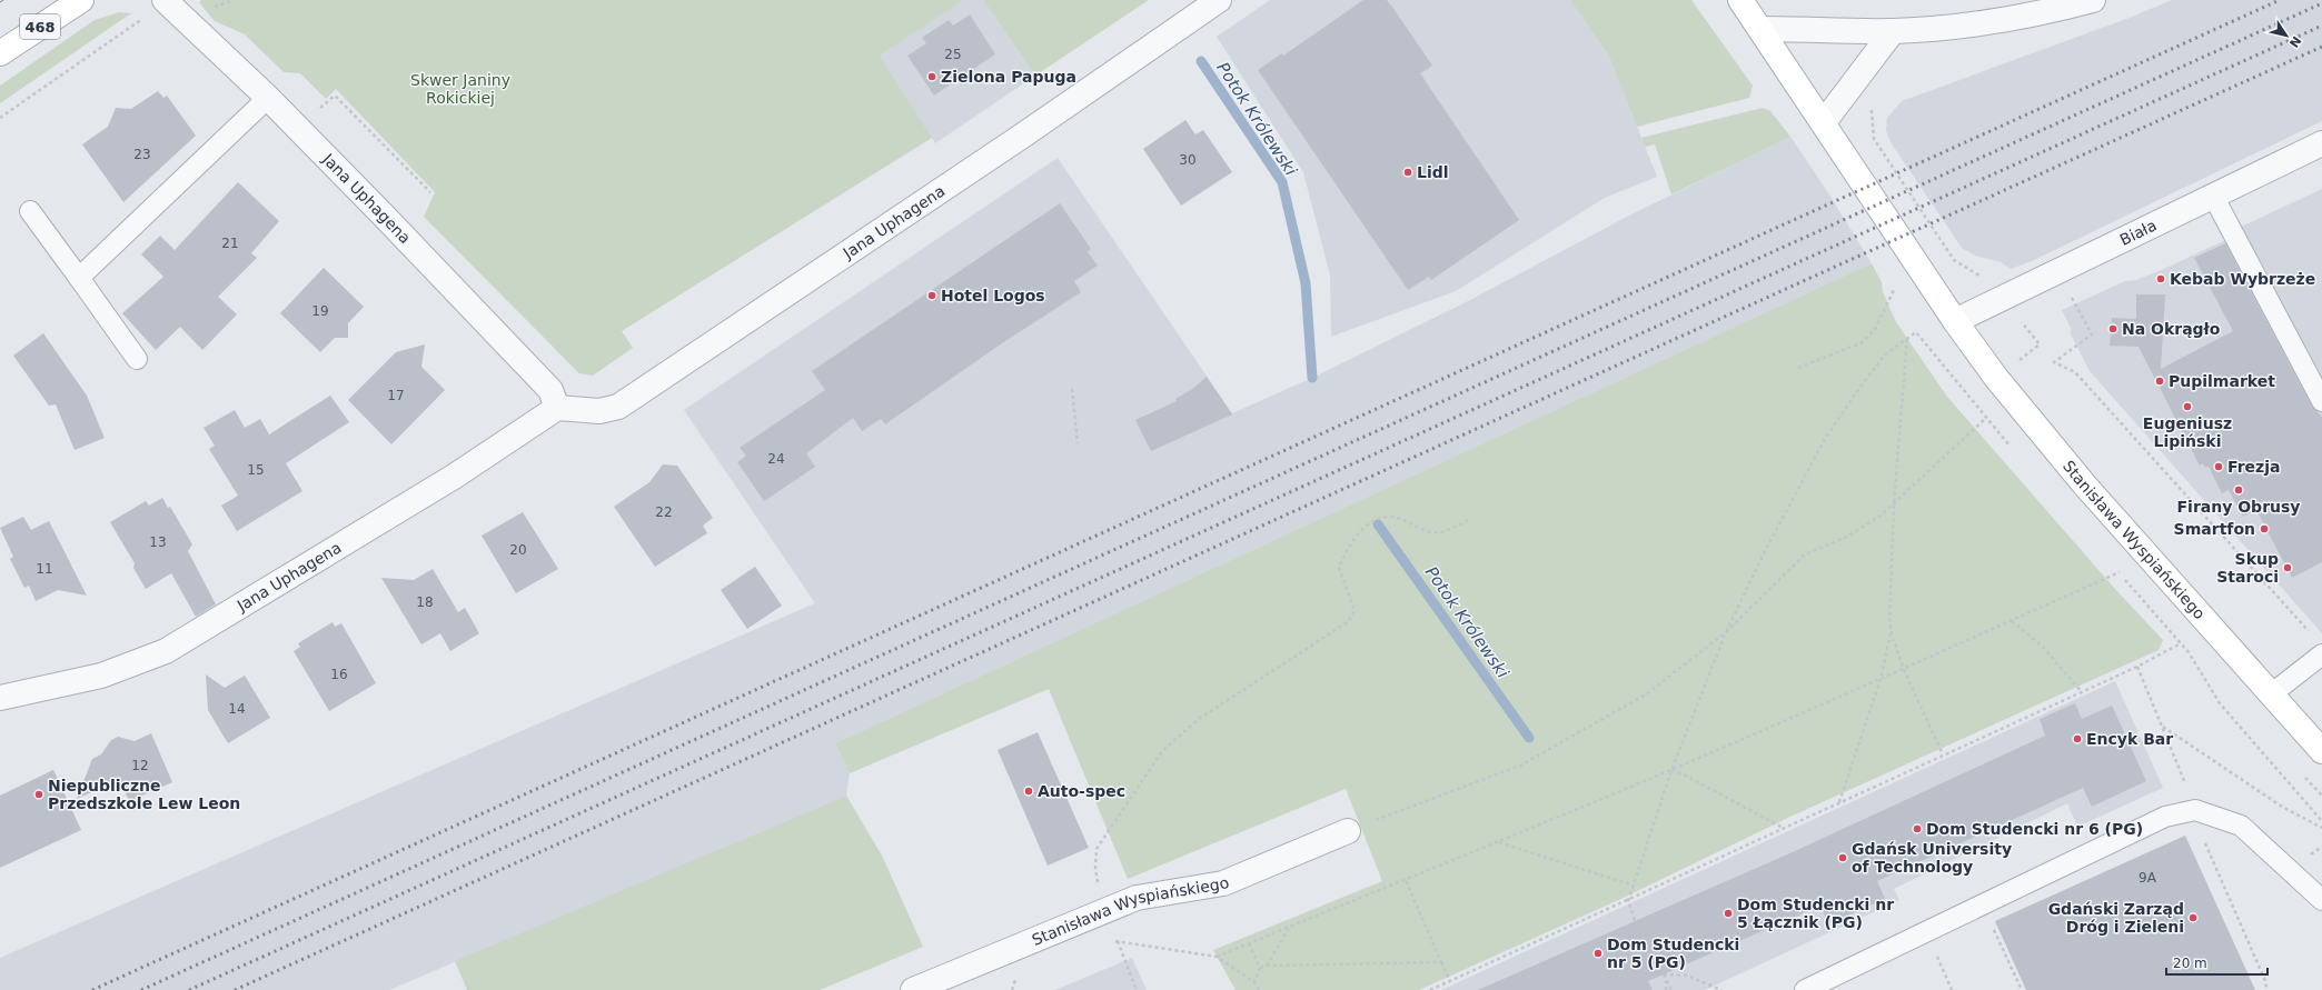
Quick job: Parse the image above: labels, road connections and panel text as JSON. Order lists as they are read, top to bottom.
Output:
{
  "streets": {
    "main road": ["468", "Stanisława Wyspiańskiego"],
    "street": ["Jana Uphagena", "Biała"]
  },
  "crossings": [
    ["Biała", "Stanisława Wyspiańskiego"]
  ],
  "water": ["Potok Królewski"],
  "parks": ["Skwer Janiny Rokickiej"],
  "places": [
    "Zielona Papuga",
    "Lidl",
    "Kebab Wybrzeże",
    "Hotel Logos",
    "Na Okrągło",
    "Pupilmarket",
    "Eugeniusz Lipiński",
    "Frezja",
    "Firany Obrusy",
    "Smartfon",
    "Skup Staroci",
    "Encyk Bar",
    "Auto-spec",
    "Niepubliczne Przedszkole Lew Leon",
    "Dom Studencki nr 6 (PG)",
    "Gdańsk University of Technology",
    "Dom Studencki nr 5 Łącznik (PG)",
    "Gdański Zarząd Dróg i Zieleni",
    "Dom Studencki nr 5 (PG)"
  ],
  "house_numbers": [
    "25",
    "23",
    "30",
    "21",
    "19",
    "17",
    "24",
    "15",
    "22",
    "13",
    "20",
    "11",
    "18",
    "16",
    "14",
    "12",
    "9A"
  ],
  "scale_bar": "20 m",
  "north": "bottom right"
}
